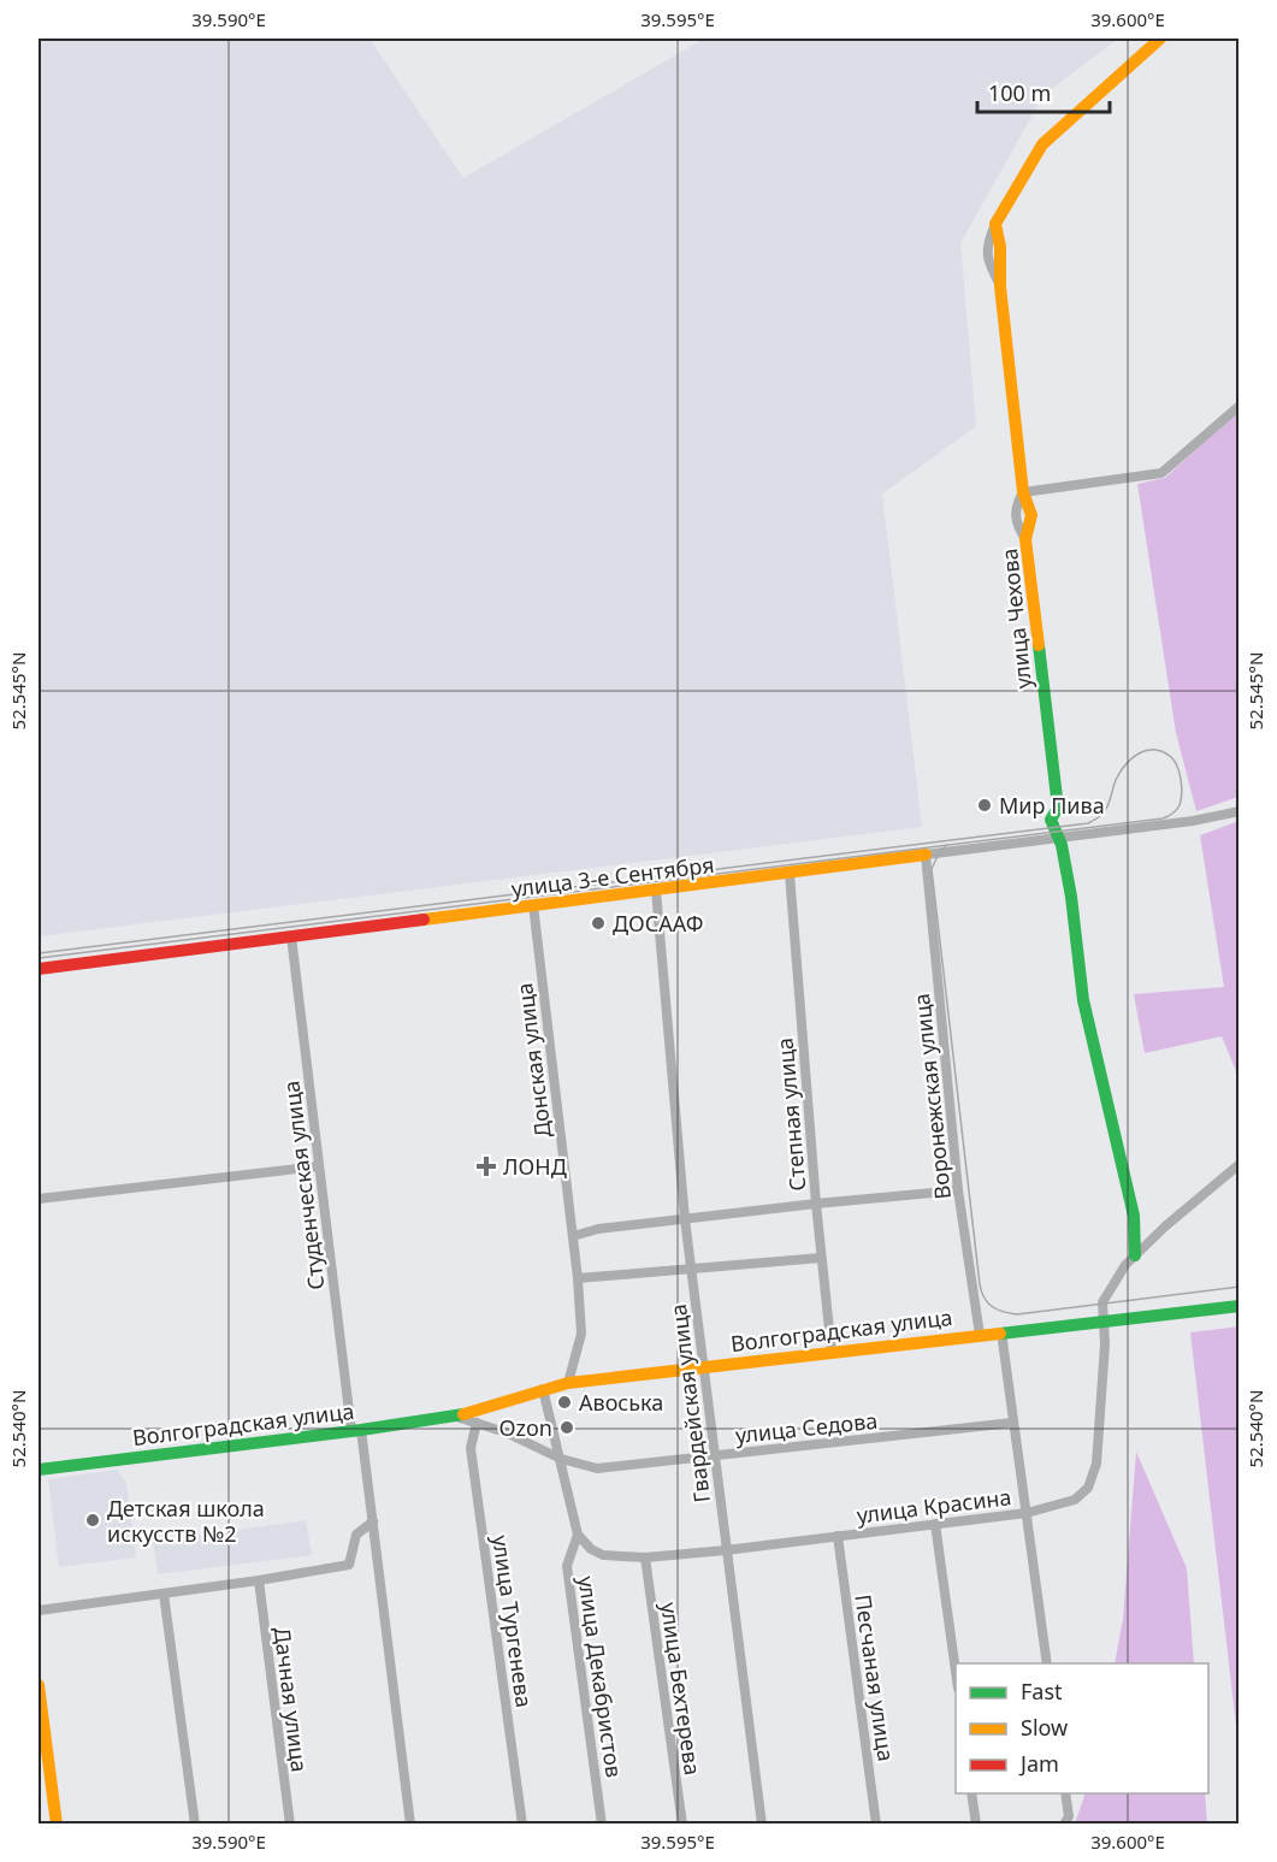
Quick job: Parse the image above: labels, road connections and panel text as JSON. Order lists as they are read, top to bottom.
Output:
{
  "streets": {
    "street": [
      "улица Чехова",
      "улица 3-е Сентября",
      "Донская улица",
      "Воронежская улица",
      "Степная улица",
      "Студенческая улица",
      "Волгоградская улица",
      "Гвардейская улица",
      "улица Седова",
      "улица Красина",
      "улица Тургенева",
      "улица Декабристов",
      "Песчаная улица",
      "улица Бехтерева",
      "Дачная улица"
    ]
  },
  "crossings": [
    ["улица Чехова", "улица 3-е Сентября"],
    ["улица Чехова", "улица Красина"],
    ["улица 3-е Сентября", "Донская улица"],
    ["улица 3-е Сентября", "Воронежская улица"],
    ["улица 3-е Сентября", "Степная улица"],
    ["улица 3-е Сентября", "Студенческая улица"],
    ["улица 3-е Сентября", "Гвардейская улица"],
    ["Донская улица", "Волгоградская улица"],
    ["Воронежская улица", "Волгоградская улица"],
    ["Степная улица", "Волгоградская улица"],
    ["Студенческая улица", "Волгоградская улица"],
    ["Волгоградская улица", "Гвардейская улица"],
    ["Волгоградская улица", "улица Седова"],
    ["Волгоградская улица", "улица Красина"],
    ["Волгоградская улица", "улица Тургенева"],
    ["Гвардейская улица", "улица Седова"],
    ["Гвардейская улица", "улица Красина"],
    ["улица Седова", "улица Тургенева"],
    ["улица Красина", "улица Декабристов"],
    ["улица Красина", "Песчаная улица"],
    ["улица Красина", "улица Бехтерева"]
  ],
  "places": {
    "other": [
      "Мир Пива",
      "ДОСААФ",
      "Авоська",
      "Ozon",
      "Детская школа искусств №2"
    ],
    "health": ["ЛОНД"]
  },
  "legend": ["Fast", "Slow", "Jam"],
  "scale_bar": "100 m",
  "coordinates": [
    "39.590°E",
    "39.595°E",
    "39.600°E",
    "52.545°N",
    "52.540°N"
  ]
}
